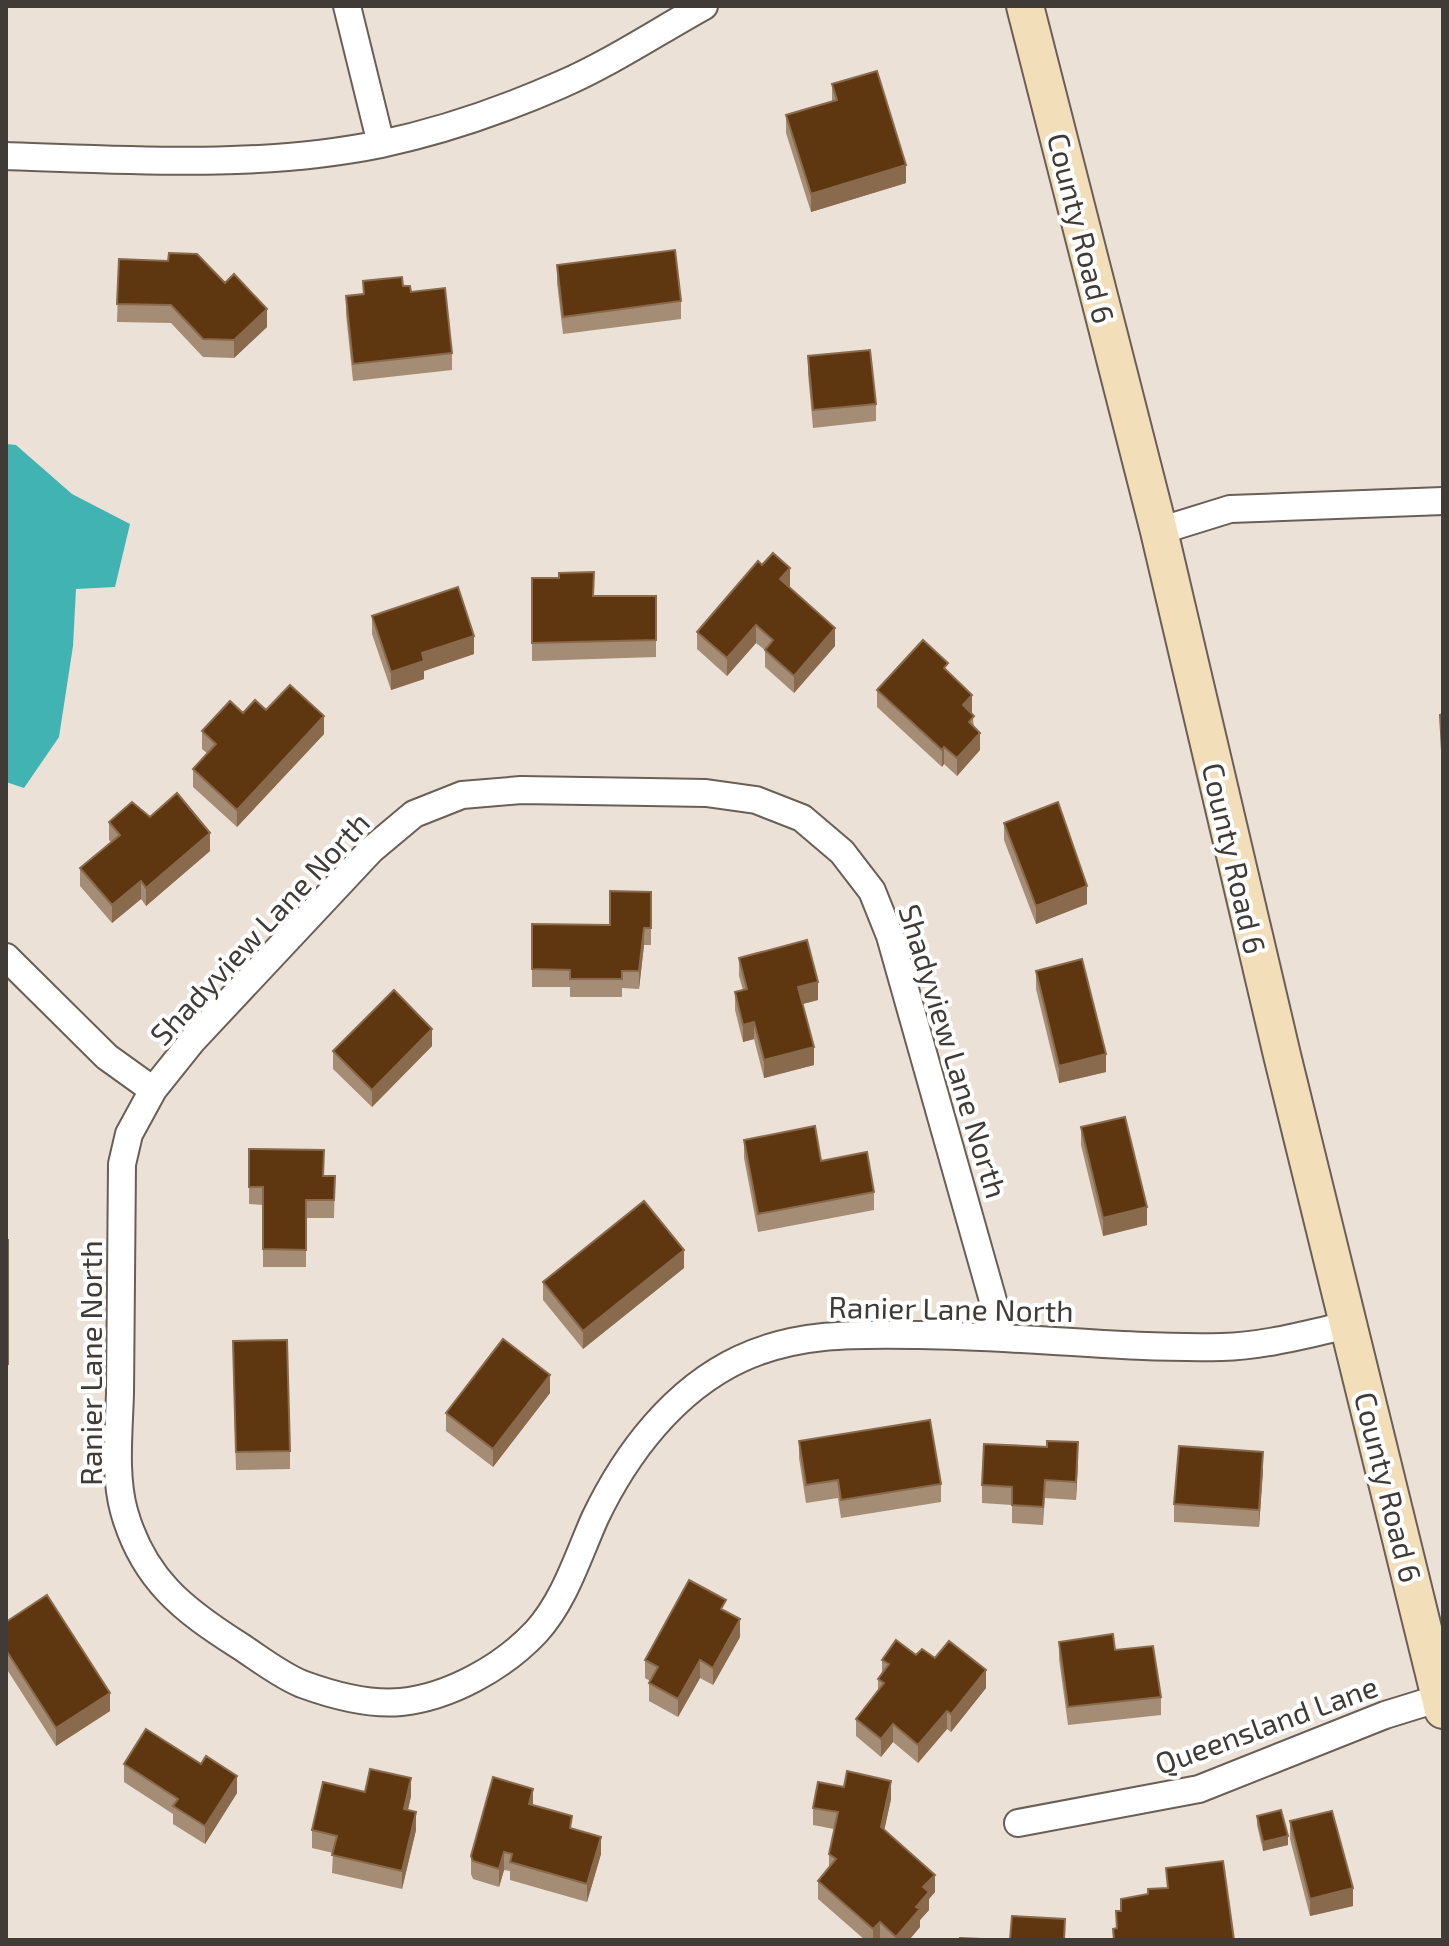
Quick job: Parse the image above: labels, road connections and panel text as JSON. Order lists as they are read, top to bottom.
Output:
{
  "streets": {
    "main road": ["County Road 6"],
    "street": ["Shadyview Lane North", "Ranier Lane North", "Queensland Lane"]
  },
  "crossings": [
    ["County Road 6", "Ranier Lane North"],
    ["County Road 6", "Queensland Lane"],
    ["Shadyview Lane North", "Ranier Lane North"]
  ]
}
